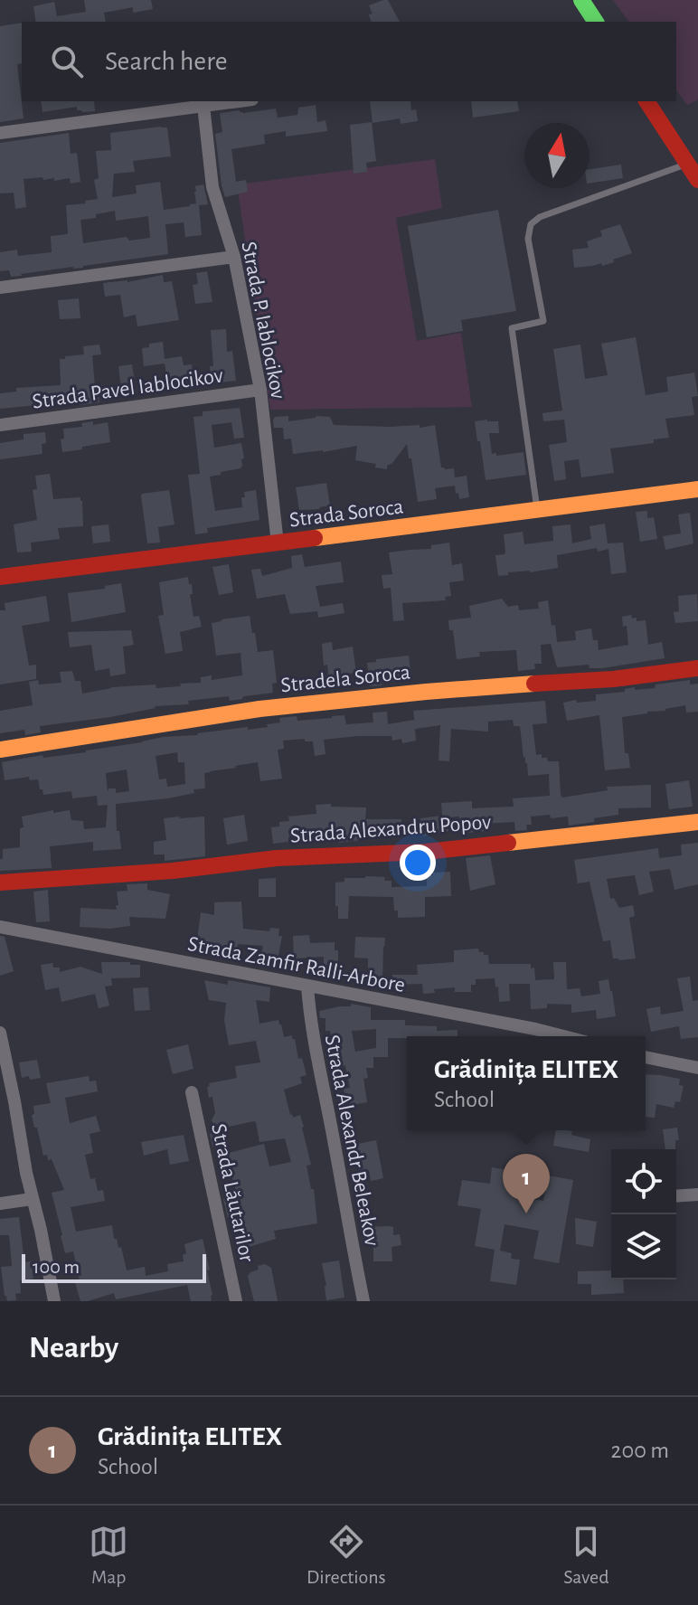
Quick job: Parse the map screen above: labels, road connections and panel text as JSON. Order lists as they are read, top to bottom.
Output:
{
  "streets": {
    "main road": ["Strada Soroca", "Stradela Sorocа", "Strada Alexandru Popov"],
    "street": [
      "Strada P. Iablocikov",
      "Strada Pavel Iablocikov",
      "Strada Zamfir Ralli-Arbore",
      "Strada Alexandr Beleakov",
      "Strada Lăutarilor"
    ]
  },
  "crossings": [
    ["Strada P. Iablocikov", "Strada Pavel Iablocikov"],
    ["Strada P. Iablocikov", "Strada Soroca"],
    ["Strada Zamfir Ralli-Arbore", "Strada Alexandr Beleakov"]
  ],
  "scale_bar": "100 m",
  "north": "top",
  "page": {
    "search": "Search here",
    "popup": ["Grădinița ELITEX", "School"],
    "pins": "1",
    "scale": "100 m",
    "heading": "Nearby",
    "list": [
      {
        "mark": "1",
        "name": "Grădinița ELITEX",
        "note": "School",
        "value": "200 m"
      }
    ],
    "nav": ["Map", "Directions", "Saved"]
  }
}
